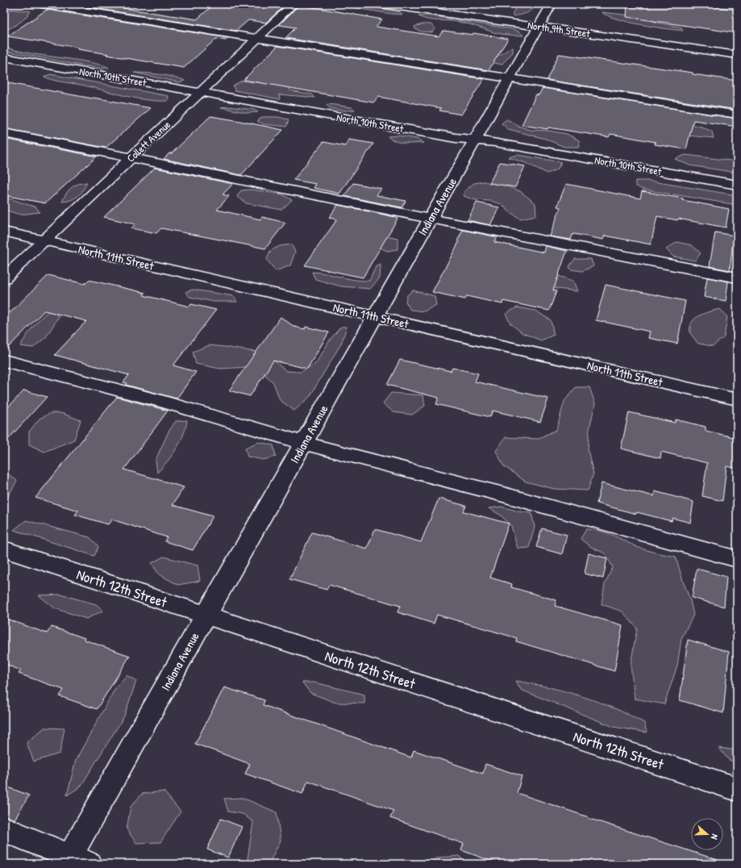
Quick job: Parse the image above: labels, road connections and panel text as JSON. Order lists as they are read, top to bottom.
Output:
{
  "streets": {
    "street": [
      "North 9th Street",
      "North 10th Street",
      "Collett Avenue",
      "Indiana Avenue",
      "North 11th Street",
      "North 12th Street"
    ]
  },
  "crossings": [
    ["North 9th Street", "Indiana Avenue"],
    ["North 10th Street", "Collett Avenue"],
    ["North 10th Street", "Indiana Avenue"],
    ["Collett Avenue", "North 11th Street"],
    ["Indiana Avenue", "North 11th Street"],
    ["Indiana Avenue", "North 12th Street"]
  ],
  "north": "right"
}
